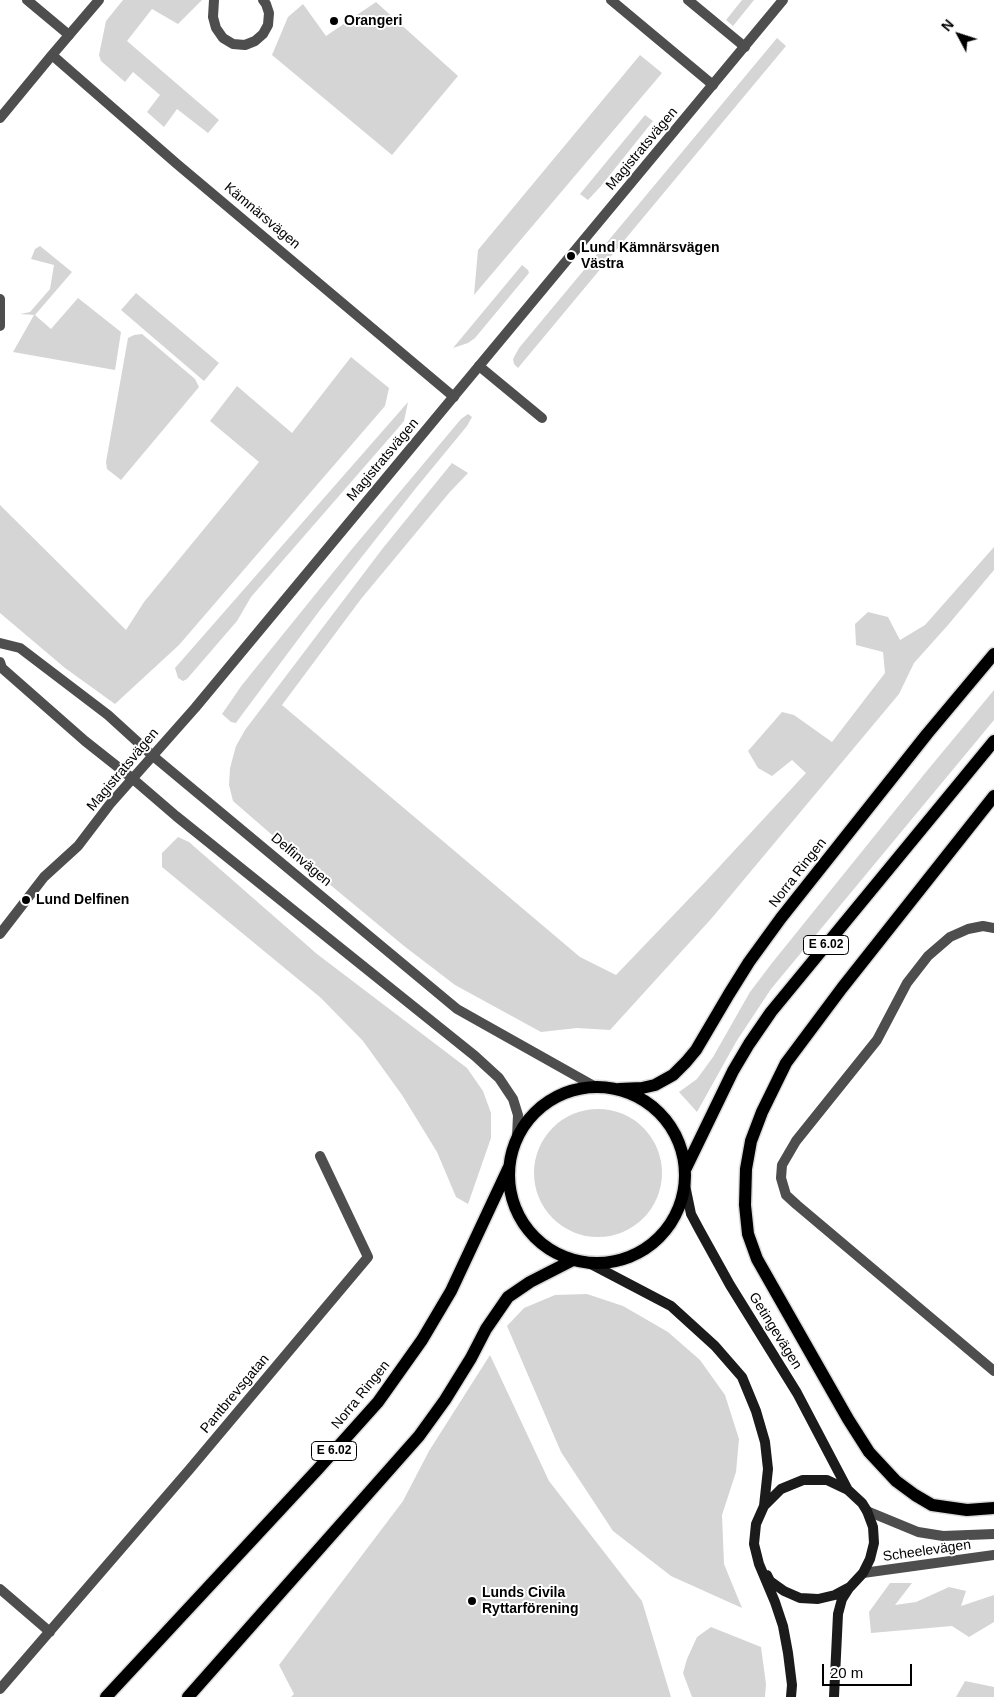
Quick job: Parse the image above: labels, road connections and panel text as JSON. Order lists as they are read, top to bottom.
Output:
{
  "streets": {
    "main road": ["Norra Ringen", "E 6.02", "Getingevägen"],
    "street": [
      "Magistratsvägen",
      "Kämnärsvägen",
      "Delfinvägen",
      "Pantbrevsgatan",
      "Scheelevägen"
    ]
  },
  "crossings": [
    ["Magistratsvägen", "Kämnärsvägen"],
    ["Magistratsvägen", "Delfinvägen"],
    ["Delfinvägen", "Norra Ringen"],
    ["Delfinvägen", "Getingevägen"],
    ["Norra Ringen", "Getingevägen"],
    ["Getingevägen", "Scheelevägen"]
  ],
  "places": [
    "Orangeri",
    "Lund Kämnärsvägen Västra",
    "Lund Delfinen",
    "Lunds Civila Ryttarförening"
  ],
  "scale_bar": "20 m",
  "north": "top left"
}
